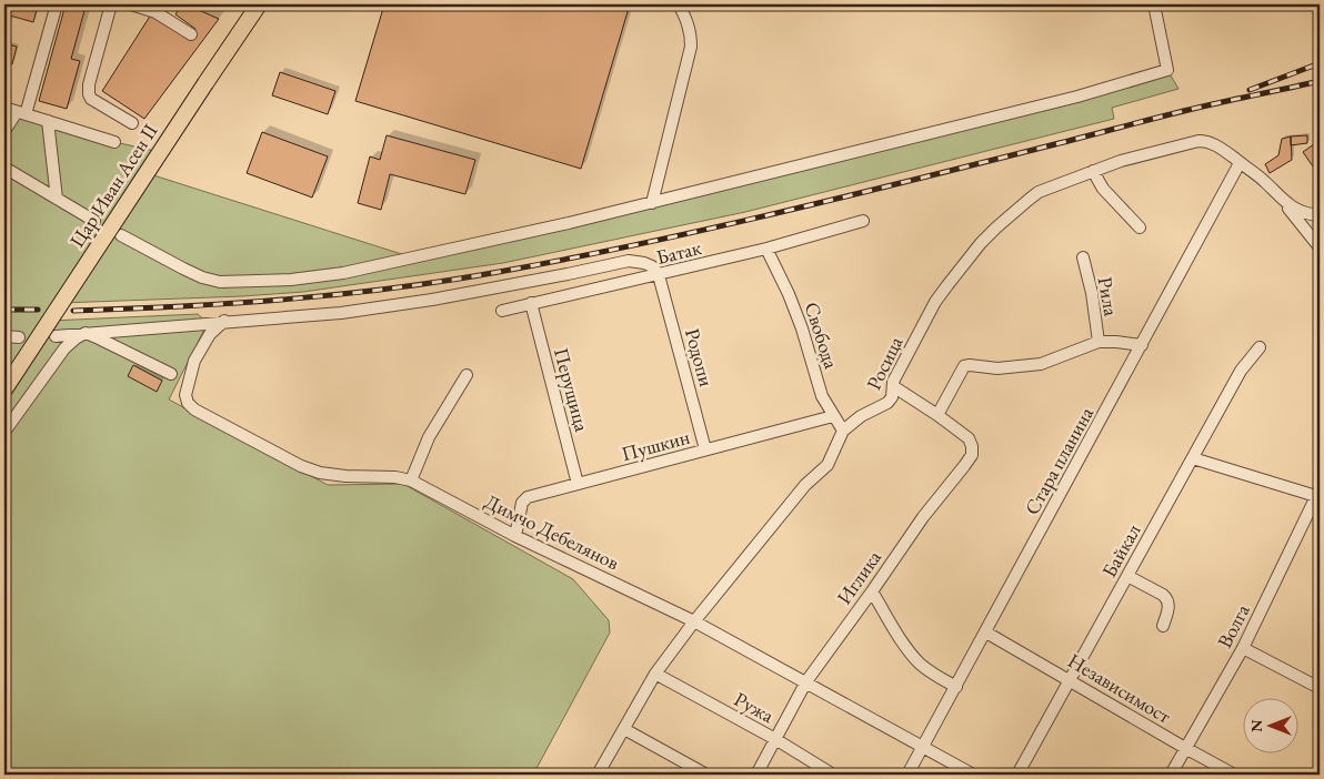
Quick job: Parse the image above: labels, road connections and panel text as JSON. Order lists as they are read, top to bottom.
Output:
{
  "streets": {
    "main road": ["Цар Иван Асен II"],
    "street": [
      "Батак",
      "Рила",
      "Свобода",
      "Родопи",
      "Росица",
      "Перущица",
      "Пушкин",
      "Стара планина",
      "Димчо Дебелянов",
      "Байкал",
      "Иглика",
      "Волга",
      "Независимост",
      "Ружа"
    ]
  },
  "crossings": [
    ["Батак", "Свобода"],
    ["Батак", "Родопи"],
    ["Батак", "Перущица"],
    ["Свобода", "Росица"],
    ["Свобода", "Пушкин"],
    ["Родопи", "Пушкин"],
    ["Росица", "Стара планина"],
    ["Перущица", "Пушкин"],
    ["Пушкин", "Димчо Дебелянов"],
    ["Стара планина", "Димчо Дебелянов"],
    ["Стара планина", "Независимост"],
    ["Димчо Дебелянов", "Иглика"],
    ["Байкал", "Независимост"],
    ["Иглика", "Ружа"],
    ["Волга", "Независимост"]
  ],
  "north": "left"
}
